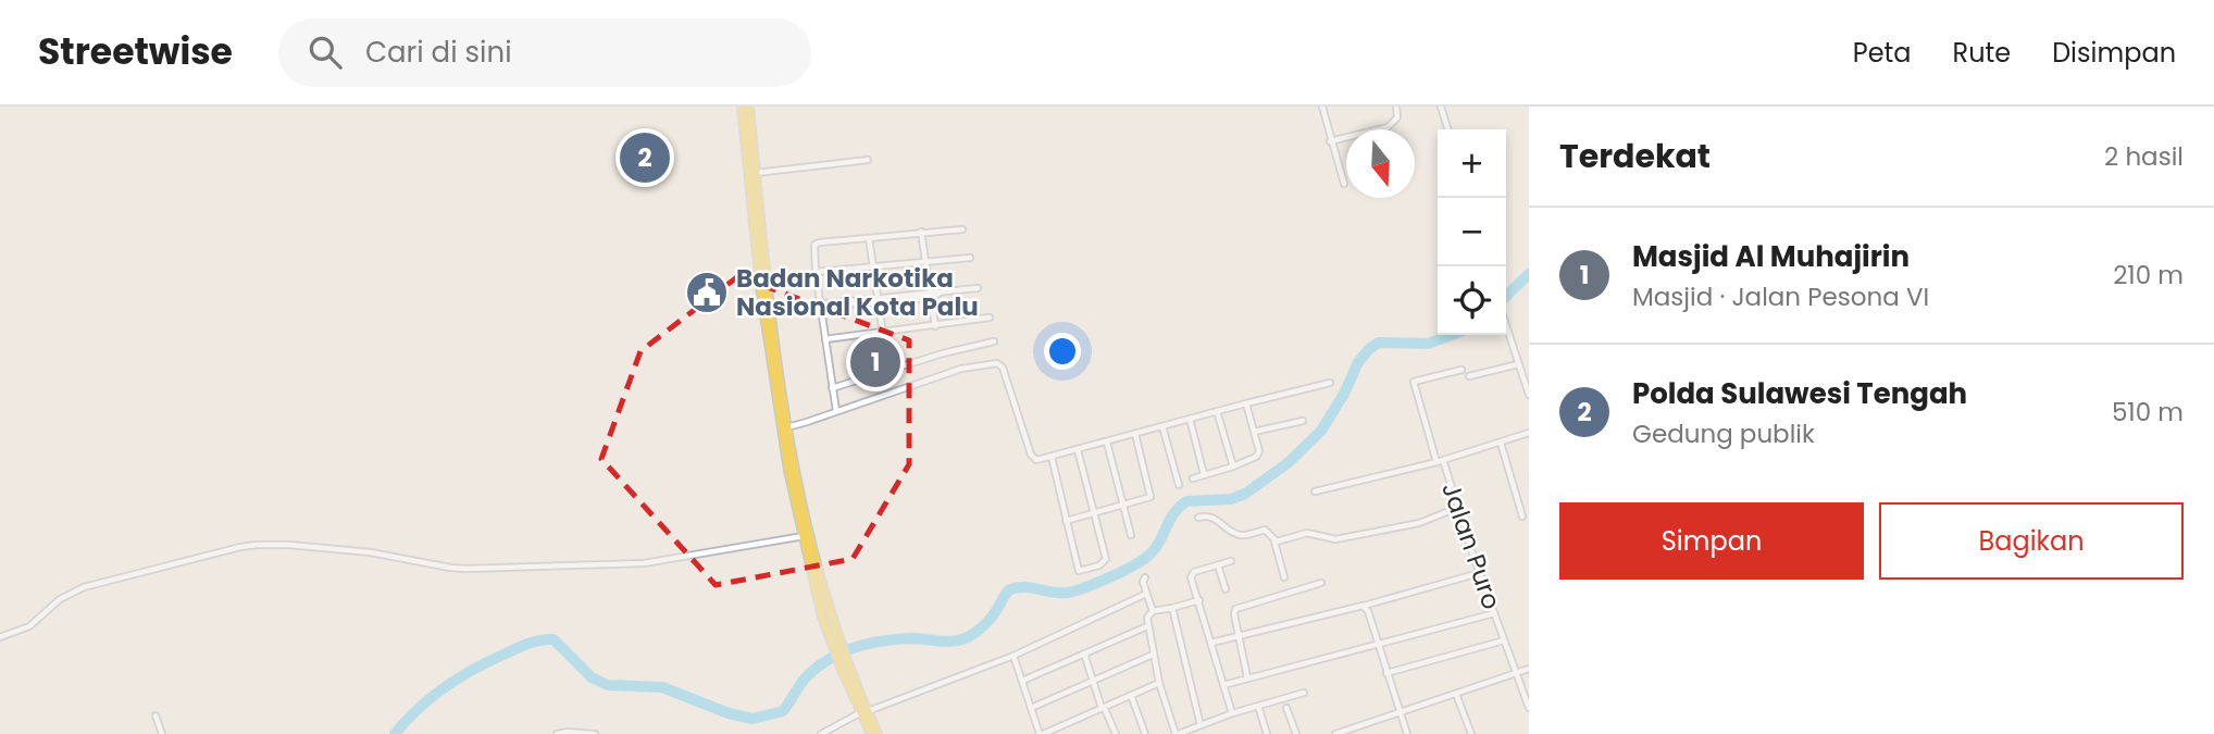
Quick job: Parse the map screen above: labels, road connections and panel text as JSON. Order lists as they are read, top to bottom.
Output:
{
  "streets": {
    "street": ["Jalan Puro"]
  },
  "places": {
    "public building": ["Badan Narkotika Nasional Kota Palu"]
  },
  "north": "bottom",
  "page": {
    "header": "Streetwise",
    "search": "Cari di sini",
    "nav": ["Peta", "Rute", "Disimpan"],
    "heading": ["Terdekat", "2 hasil"],
    "pins": ["2", "1"],
    "map_buttons": ["+", "−"],
    "list": [
      {
        "mark": "1",
        "name": "Masjid Al Muhajirin",
        "note": "Masjid · Jalan Pesona VI",
        "value": "210 m"
      },
      {
        "mark": "2",
        "name": "Polda Sulawesi Tengah",
        "note": "Gedung publik",
        "value": "510 m"
      }
    ],
    "buttons": ["Simpan", "Bagikan"]
  }
}
